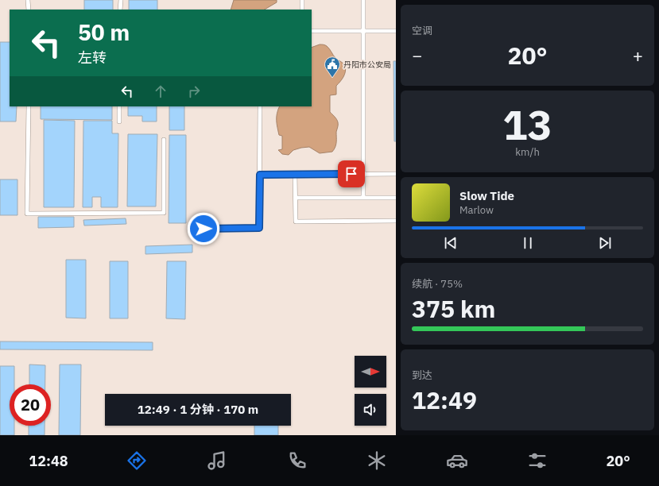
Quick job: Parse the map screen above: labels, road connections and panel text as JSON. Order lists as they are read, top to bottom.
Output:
{
  "places": {
    "public building": ["丹阳市公安局"]
  },
  "north": "right",
  "page": {
    "tile": [
      "空调",
      ["13", "km/h"],
      ["续航 · 75%", "375 km"],
      ["到达", "12:49"]
    ],
    "turn": ["50 m", "左转"],
    "heat": ["−", "20°", "+"],
    "song": ["Slow Tide", "Marlow"],
    "limit": "20",
    "trip": "12:49 · 1 分钟 · 170 m",
    "tabs": ["12:48", "20°"]
  }
}
